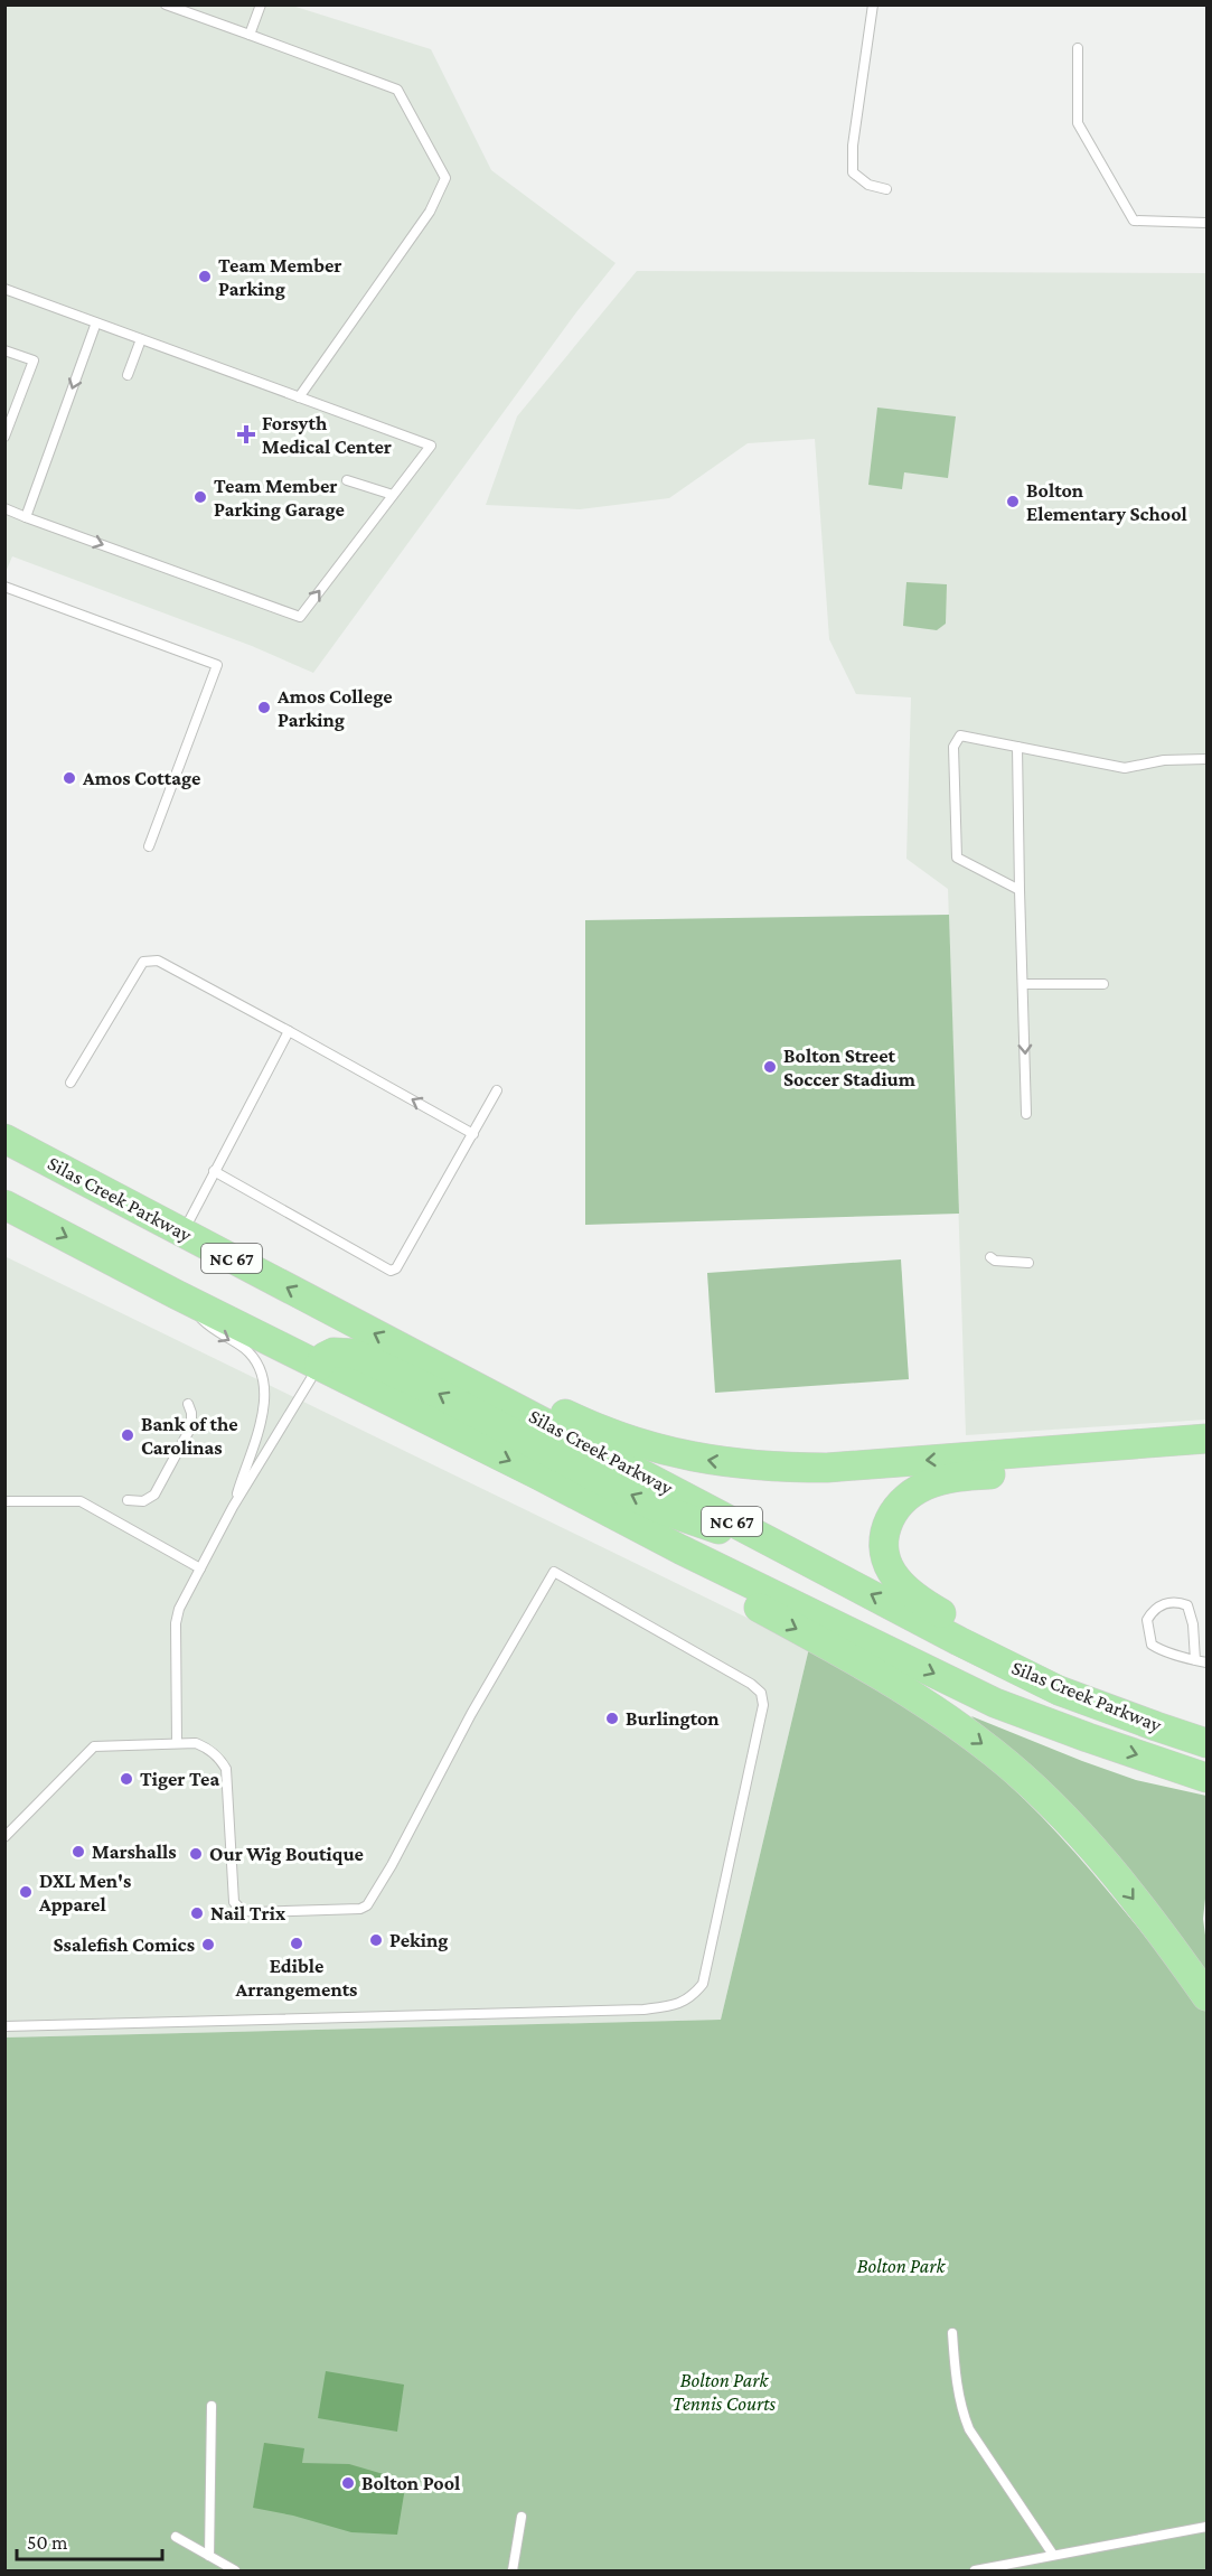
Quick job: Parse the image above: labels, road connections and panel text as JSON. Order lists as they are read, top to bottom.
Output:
{
  "streets": {
    "main road": ["Silas Creek Parkway", "NC 67"]
  },
  "parks": ["Bolton Park", "Bolton Park Tennis Courts"],
  "places": {
    "other": [
      "Team Member Parking",
      "Team Member Parking Garage",
      "Bolton Elementary School",
      "Amos College Parking",
      "Amos Cottage",
      "Bolton Street Soccer Stadium",
      "Bank of the Carolinas",
      "Burlington",
      "Tiger Tea",
      "Marshalls",
      "Our Wig Boutique",
      "DXL Men's Apparel",
      "Nail Trix",
      "Peking",
      "Edible Arrangements",
      "Ssalefish Comics",
      "Bolton Pool"
    ],
    "health": ["Forsyth Medical Center"]
  },
  "scale_bar": "50 m"
}
